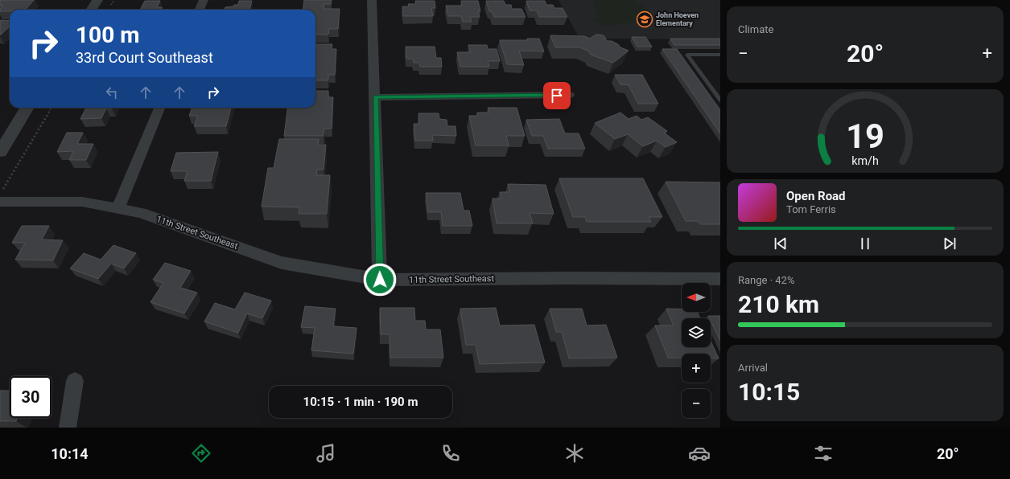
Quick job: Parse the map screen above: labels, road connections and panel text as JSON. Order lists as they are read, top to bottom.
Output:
{
  "streets": {
    "street": ["11th Street Southeast"]
  },
  "places": {
    "school or university": ["John Hoeven Elementary"]
  },
  "north": "left",
  "page": {
    "tile": [
      "Climate",
      ["Range · 42%", "210 km"],
      ["Arrival", "10:15"]
    ],
    "turn": ["100 m", "33rd Court Southeast"],
    "heat": ["−", "20°", "+"],
    "song": ["Open Road", "Tom Ferris"],
    "map_buttons": ["+", "−"],
    "limit": "30",
    "trip": "10:15 · 1 min · 190 m",
    "tabs": ["10:14", "20°"],
    "gauge": ["19", "km/h"]
  }
}
